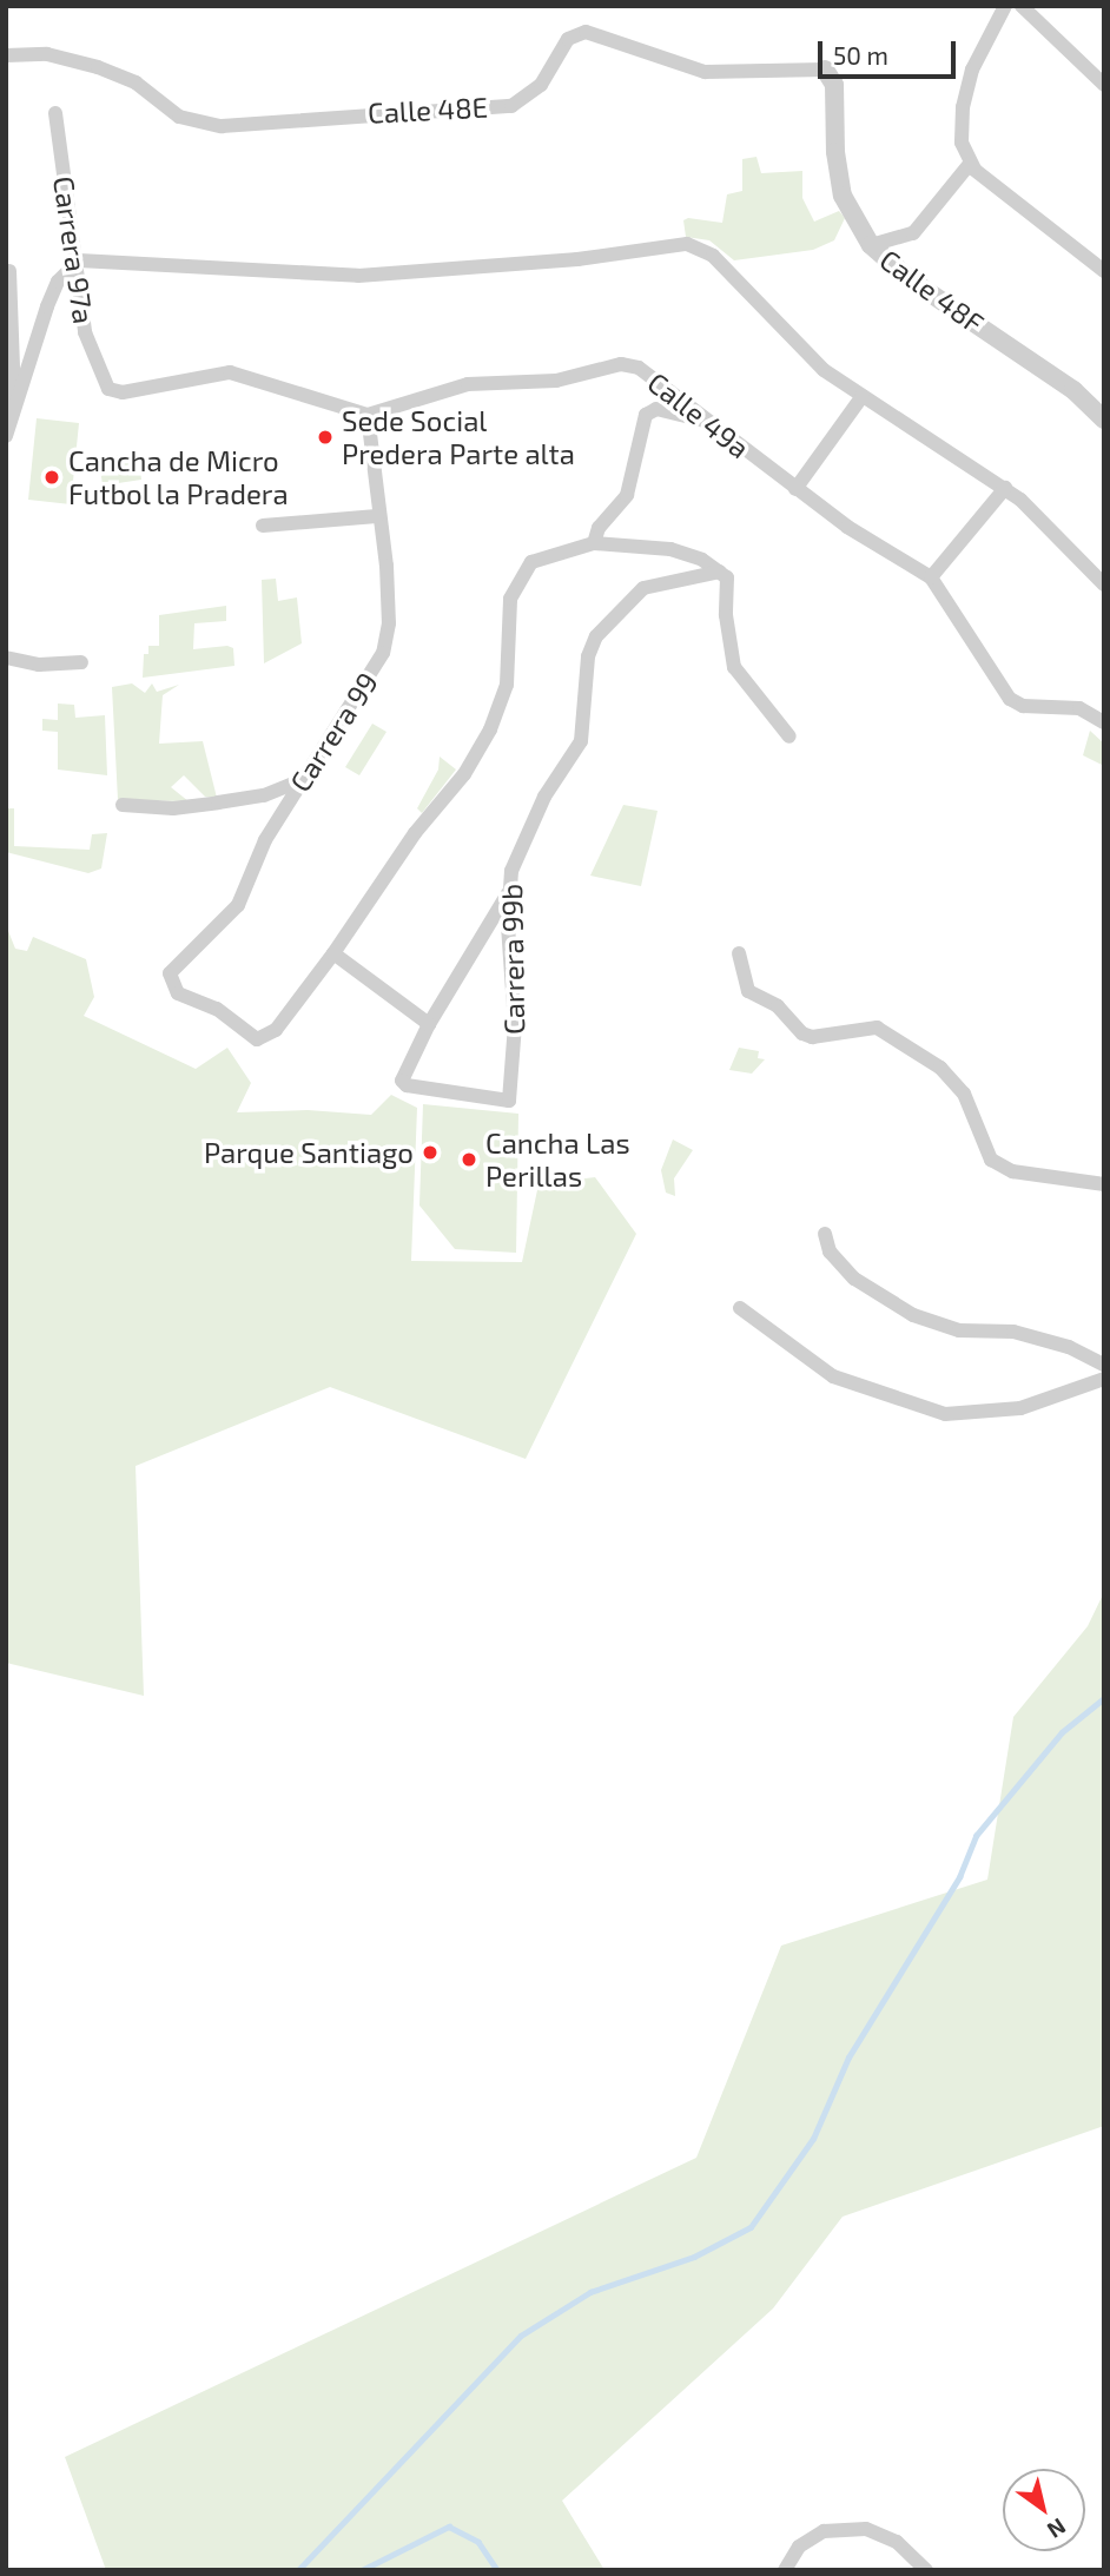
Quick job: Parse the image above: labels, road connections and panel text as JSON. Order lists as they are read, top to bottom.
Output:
{
  "streets": {
    "street": [
      "Calle 48E",
      "Carrera 97a",
      "Calle 48F",
      "Calle 49a",
      "Carrera 99",
      "Carrera 99b"
    ]
  },
  "crossings": [
    ["Calle 48E", "Calle 48F"],
    ["Carrera 97a", "Calle 49a"],
    ["Carrera 97a", "Carrera 99"],
    ["Calle 49a", "Carrera 99"]
  ],
  "places": [
    "Sede Social Predera Parte alta",
    "Cancha de Micro Futbol la Pradera",
    "Parque Santiago",
    "Cancha Las Perillas"
  ],
  "scale_bar": "50 m",
  "north": "bottom right"
}
